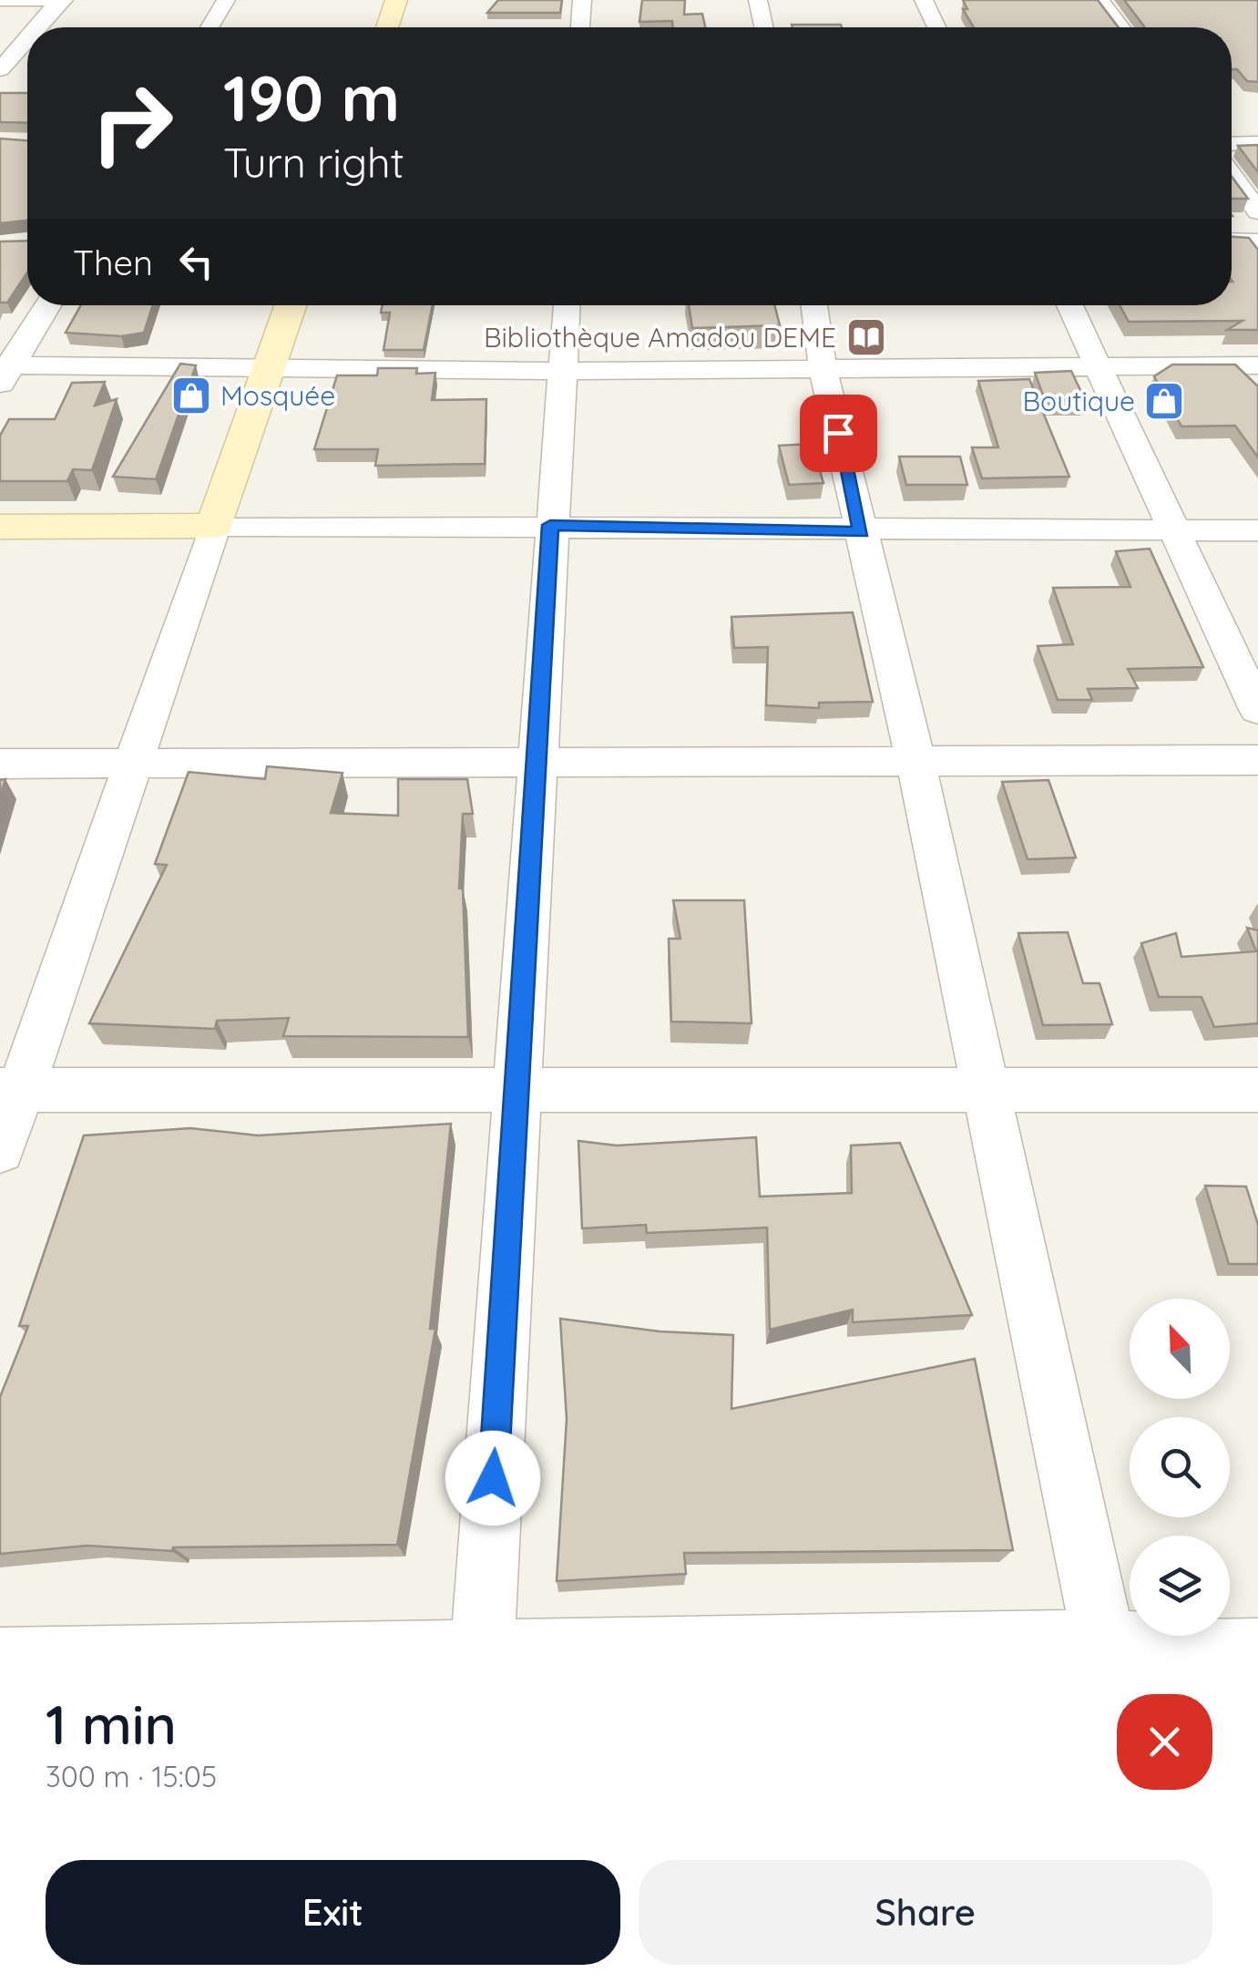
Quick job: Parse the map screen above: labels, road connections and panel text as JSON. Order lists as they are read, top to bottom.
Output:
{
  "places": {
    "library": ["Bibliothèque Amadou DEME"],
    "shop": ["Mosquée", "Boutique"]
  },
  "north": "top left",
  "page": {
    "turn": ["190 m", "Turn right"],
    "then": "Then",
    "heading": ["1 min", "300 m · 15:05"],
    "buttons": ["Exit", "Share"]
  }
}
